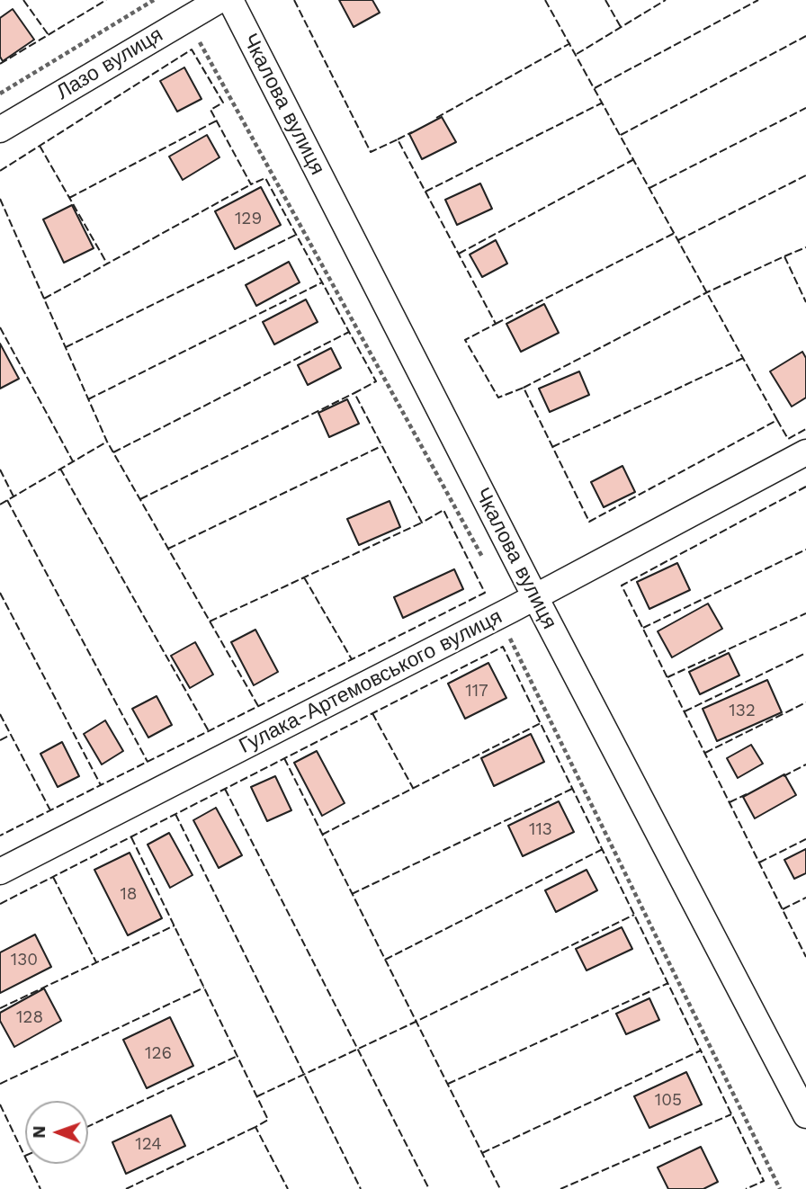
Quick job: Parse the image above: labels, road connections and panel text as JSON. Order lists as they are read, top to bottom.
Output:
{
  "streets": {
    "street": ["Лазо вулиця", "Чкалова вулиця", "Гулака-Артемовського вулиця"]
  },
  "crossings": [
    ["Чкалова вулиця", "Гулака-Артемовського вулиця"]
  ],
  "house_numbers": [
    "129",
    "117",
    "132",
    "113",
    "18",
    "130",
    "128",
    "126",
    "105",
    "124"
  ],
  "north": "left"
}
